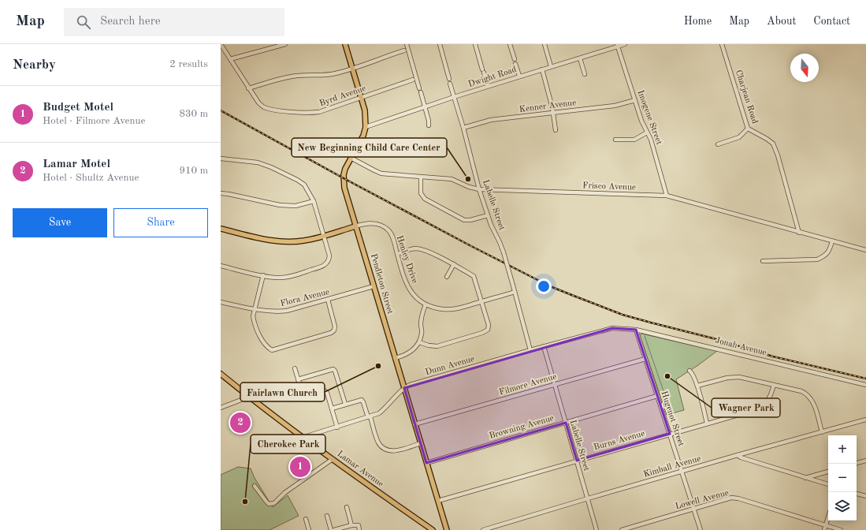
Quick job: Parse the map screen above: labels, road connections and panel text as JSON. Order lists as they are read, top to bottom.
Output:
{
  "streets": {
    "main road": ["Pendleton Street", "Lamar Avenue"],
    "street": [
      "Dwight Road",
      "Byrd Avenue",
      "Charjean Road",
      "Kenner Avenue",
      "Imogene Street",
      "Frisco Avenue",
      "Labelle Street",
      "Henley Drive",
      "Flora Avenue",
      "Jonah Avenue",
      "Dunn Avenue",
      "Filmore Avenue",
      "Hugenot Street",
      "Browning Avenue",
      "Burns Avenue",
      "Kimball Avenue",
      "Lowell Avenue"
    ]
  },
  "crossings": [
    ["Dwight Road", "Imogene Street"],
    ["Dwight Road", "Labelle Street"],
    ["Dwight Road", "Pendleton Street"],
    ["Byrd Avenue", "Pendleton Street"],
    ["Charjean Road", "Frisco Avenue"],
    ["Kenner Avenue", "Imogene Street"],
    ["Kenner Avenue", "Labelle Street"],
    ["Imogene Street", "Frisco Avenue"],
    ["Frisco Avenue", "Labelle Street"],
    ["Frisco Avenue", "Pendleton Street"],
    ["Labelle Street", "Henley Drive"],
    ["Labelle Street", "Dunn Avenue"],
    ["Labelle Street", "Filmore Avenue"],
    ["Labelle Street", "Browning Avenue"],
    ["Labelle Street", "Burns Avenue"],
    ["Labelle Street", "Kimball Avenue"],
    ["Henley Drive", "Pendleton Street"],
    ["Pendleton Street", "Flora Avenue"],
    ["Pendleton Street", "Dunn Avenue"],
    ["Pendleton Street", "Filmore Avenue"],
    ["Pendleton Street", "Browning Avenue"],
    ["Pendleton Street", "Burns Avenue"],
    ["Jonah Avenue", "Dunn Avenue"],
    ["Jonah Avenue", "Hugenot Street"],
    ["Dunn Avenue", "Lamar Avenue"],
    ["Filmore Avenue", "Hugenot Street"],
    ["Hugenot Street", "Browning Avenue"],
    ["Hugenot Street", "Burns Avenue"],
    ["Hugenot Street", "Kimball Avenue"],
    ["Hugenot Street", "Lowell Avenue"]
  ],
  "places": [
    "New Beginning Child Care Center",
    "Fairlawn Church",
    "Wagner Park",
    "Cherokee Park"
  ],
  "north": "bottom",
  "page": {
    "header": "Map",
    "search": "Search here",
    "nav": [
      "Home",
      "Map",
      "About",
      "Contact"
    ],
    "heading": ["Nearby", "2 results"],
    "list": [
      {
        "mark": "1",
        "name": "Budget Motel",
        "note": "Hotel · Filmore Avenue",
        "value": "830 m"
      },
      {
        "mark": "2",
        "name": "Lamar Motel",
        "note": "Hotel · Shultz Avenue",
        "value": "910 m"
      }
    ],
    "buttons": ["Save", "Share"],
    "pins": ["2", "1"],
    "map_buttons": ["+", "−"]
  }
}
